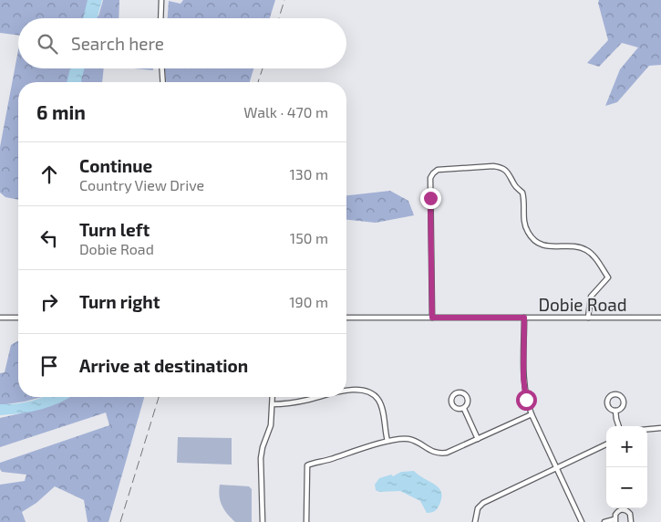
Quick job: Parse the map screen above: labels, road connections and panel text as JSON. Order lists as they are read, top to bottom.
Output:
{
  "streets": {
    "street": ["Dobie Road"]
  },
  "page": {
    "search": "Search here",
    "heading": ["6 min", "Walk · 470 m"],
    "list": [
      ["Continue", "Country View Drive", "130 m"],
      ["Turn left", "Dobie Road", "150 m"],
      ["Turn right", "190 m"],
      "Arrive at destination"
    ],
    "map_buttons": ["+", "−"]
  }
}
